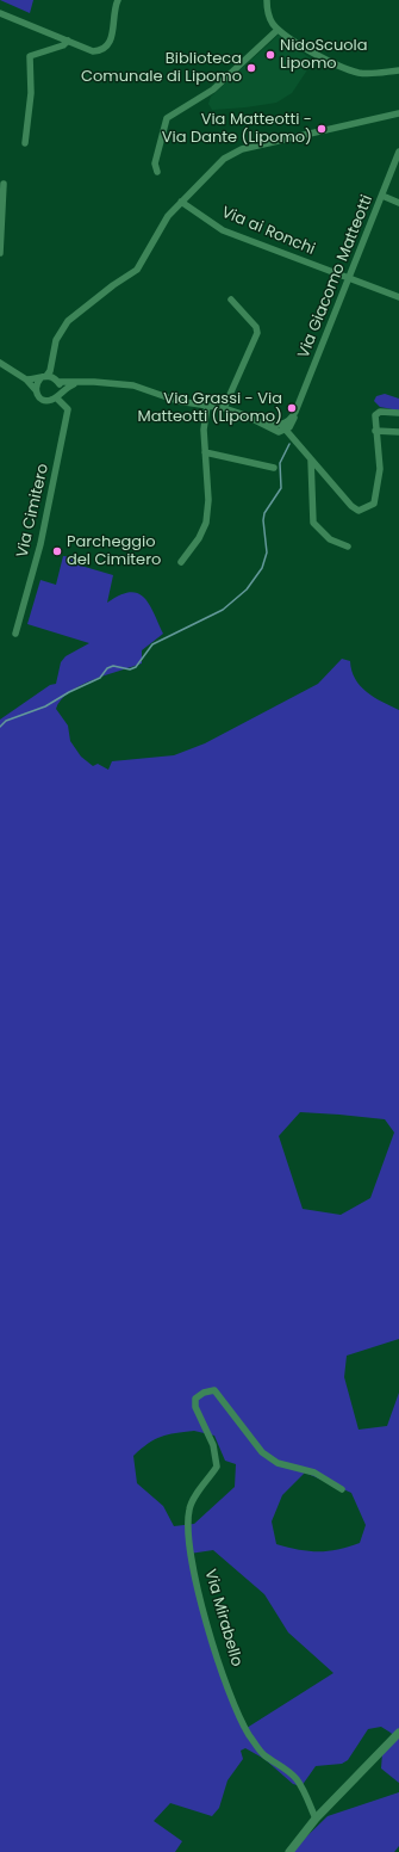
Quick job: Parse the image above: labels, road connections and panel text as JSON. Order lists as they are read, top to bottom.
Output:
{
  "streets": {
    "street": [
      "Via ai Ronchi",
      "Via Giacomo Matteotti",
      "Via Cimitero",
      "Via Mirabello"
    ]
  },
  "crossings": [
    ["Via ai Ronchi", "Via Giacomo Matteotti"]
  ],
  "places": [
    "NidoScuola Lipomo",
    "Biblioteca Comunale di Lipomo",
    "Via Matteotti - Via Dante (Lipomo)",
    "Via Grassi - Via Matteotti (Lipomo)",
    "Parcheggio del Cimitero"
  ]
}
